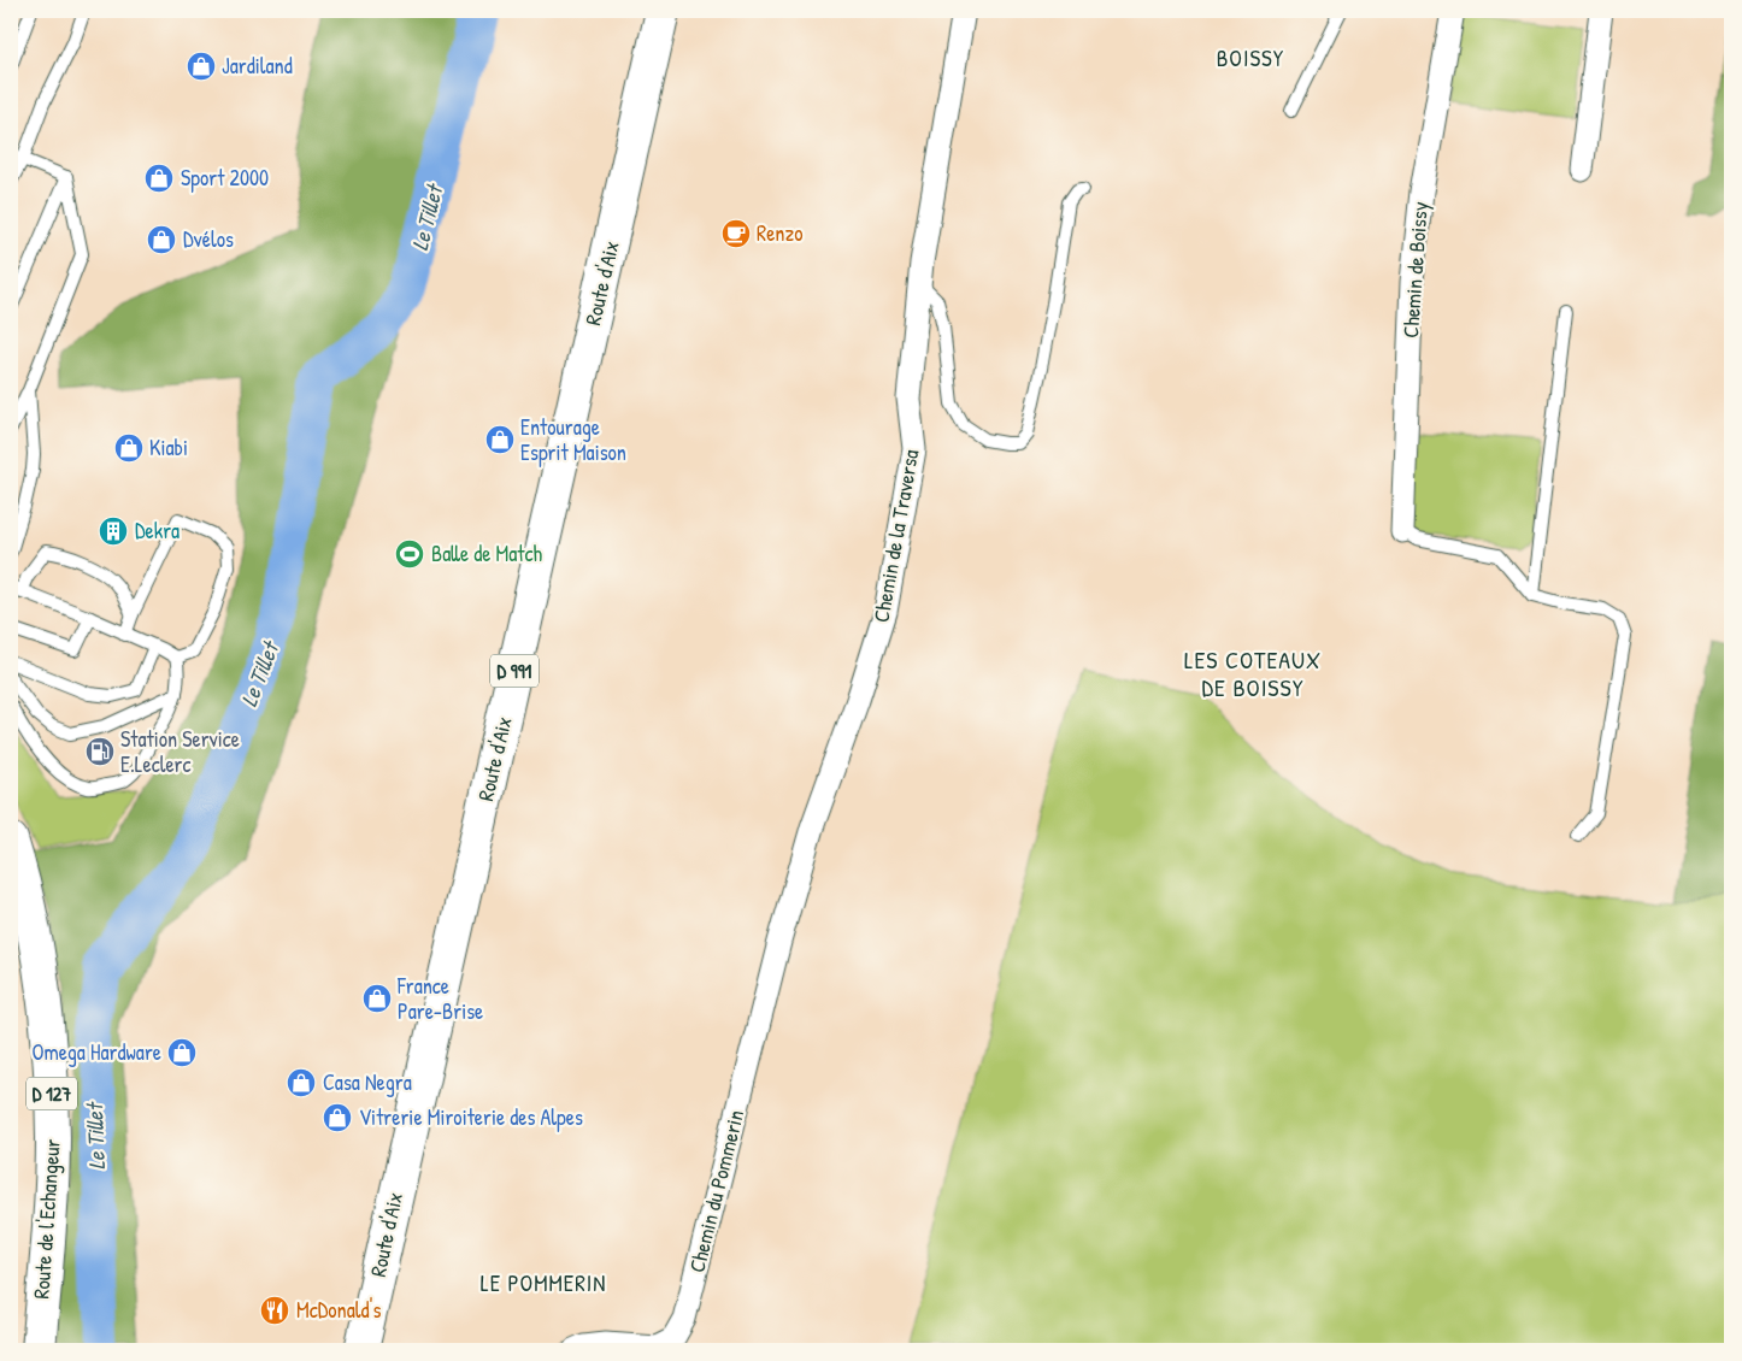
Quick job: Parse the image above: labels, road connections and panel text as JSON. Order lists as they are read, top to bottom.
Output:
{
  "streets": {
    "main road": [
      "Route d'Aix",
      "D 991",
      "D 127",
      "Route de l'Echangeur"
    ],
    "street": ["Chemin de Boissy", "Chemin de la Traversa", "Chemin du Pommerin"]
  },
  "crossings": [
    ["Chemin de la Traversa", "Chemin du Pommerin"]
  ],
  "districts": ["BOISSY", "LES COTEAUX DE BOISSY", "LE POMMERIN"],
  "water": ["Le Tillet"],
  "places": {
    "shop": [
      "Jardiland",
      "Sport 2000",
      "Dvélos",
      "Entourage Esprit Maison",
      "Kiabi",
      "France Pare-Brise",
      "Omega Hardware",
      "Casa Negra",
      "Vitrerie Miroiterie des Alpes"
    ],
    "cafe": ["Renzo"],
    "building": ["Dekra"],
    "sports": ["Balle de Match"],
    "fuel station": ["Station Service E.Leclerc"],
    "restaurant": ["McDonald's"]
  }
}
